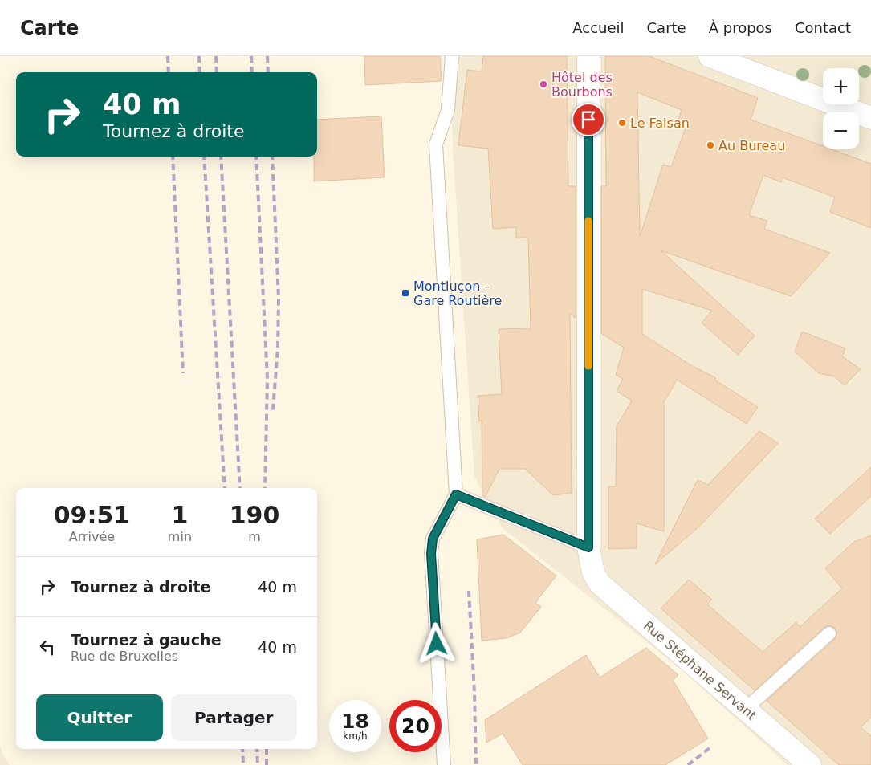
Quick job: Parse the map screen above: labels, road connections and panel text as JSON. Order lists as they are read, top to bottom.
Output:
{
  "streets": {
    "street": ["Rue Stéphane Servant"]
  },
  "places": {
    "other": ["Hôtel des Bourbons", "Le Faisan", "Au Bureau"],
    "transit": ["Montluçon - Gare Routière"]
  },
  "page": {
    "header": "Carte",
    "nav": [
      "Accueil",
      "Carte",
      "À propos",
      "Contact"
    ],
    "map_buttons": ["+", "−"],
    "turn": ["40 m", "Tournez à droite"],
    "eta": [
      "09:51",
      "Arrivée",
      "1",
      "min",
      "190",
      "m"
    ],
    "list": [
      {
        "name": "Tournez à droite",
        "value": "40 m"
      },
      {
        "name": "Tournez à gauche",
        "note": "Rue de Bruxelles",
        "value": "40 m"
      }
    ],
    "buttons": ["Quitter", "Partager"],
    "speed": "18 km/h",
    "limit": "20"
  }
}
